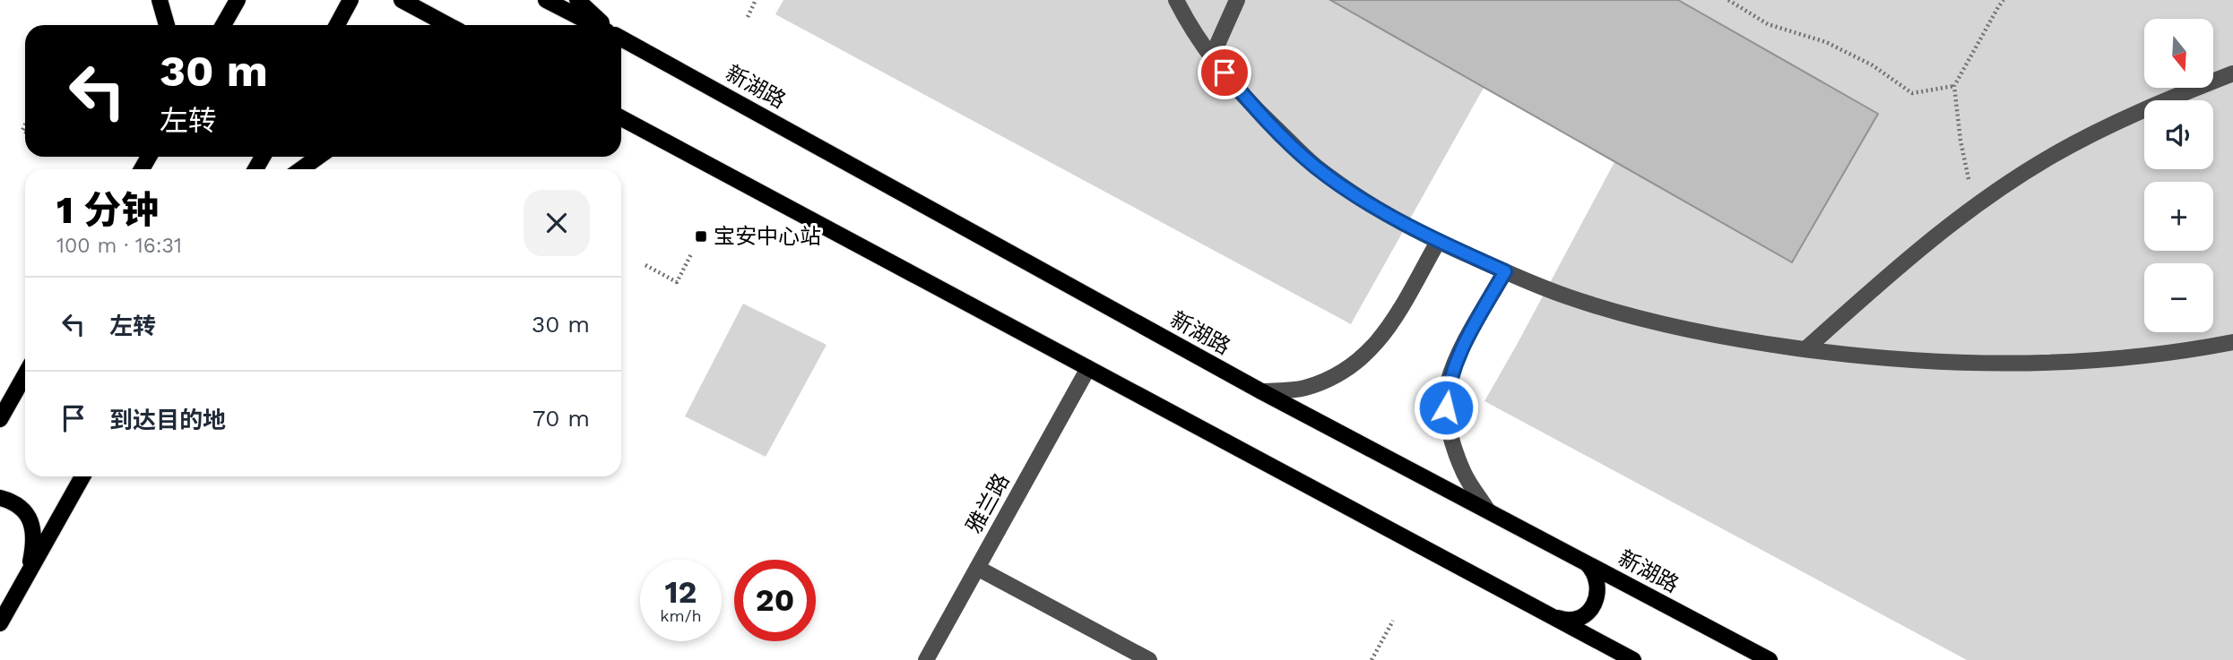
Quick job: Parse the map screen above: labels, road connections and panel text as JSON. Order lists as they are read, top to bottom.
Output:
{
  "streets": {
    "main road": ["新湖路"],
    "street": ["雅兰路"]
  },
  "places": {
    "transit": ["宝安中心站"]
  },
  "north": "bottom",
  "page": {
    "map_buttons": ["+", "−"],
    "turn": ["30 m", "左转"],
    "heading": ["1 分钟", "100 m · 16:31"],
    "list": [
      {
        "name": "左转",
        "value": "30 m"
      },
      {
        "name": "到达目的地",
        "value": "70 m"
      }
    ],
    "speed": "12 km/h",
    "limit": "20"
  }
}
